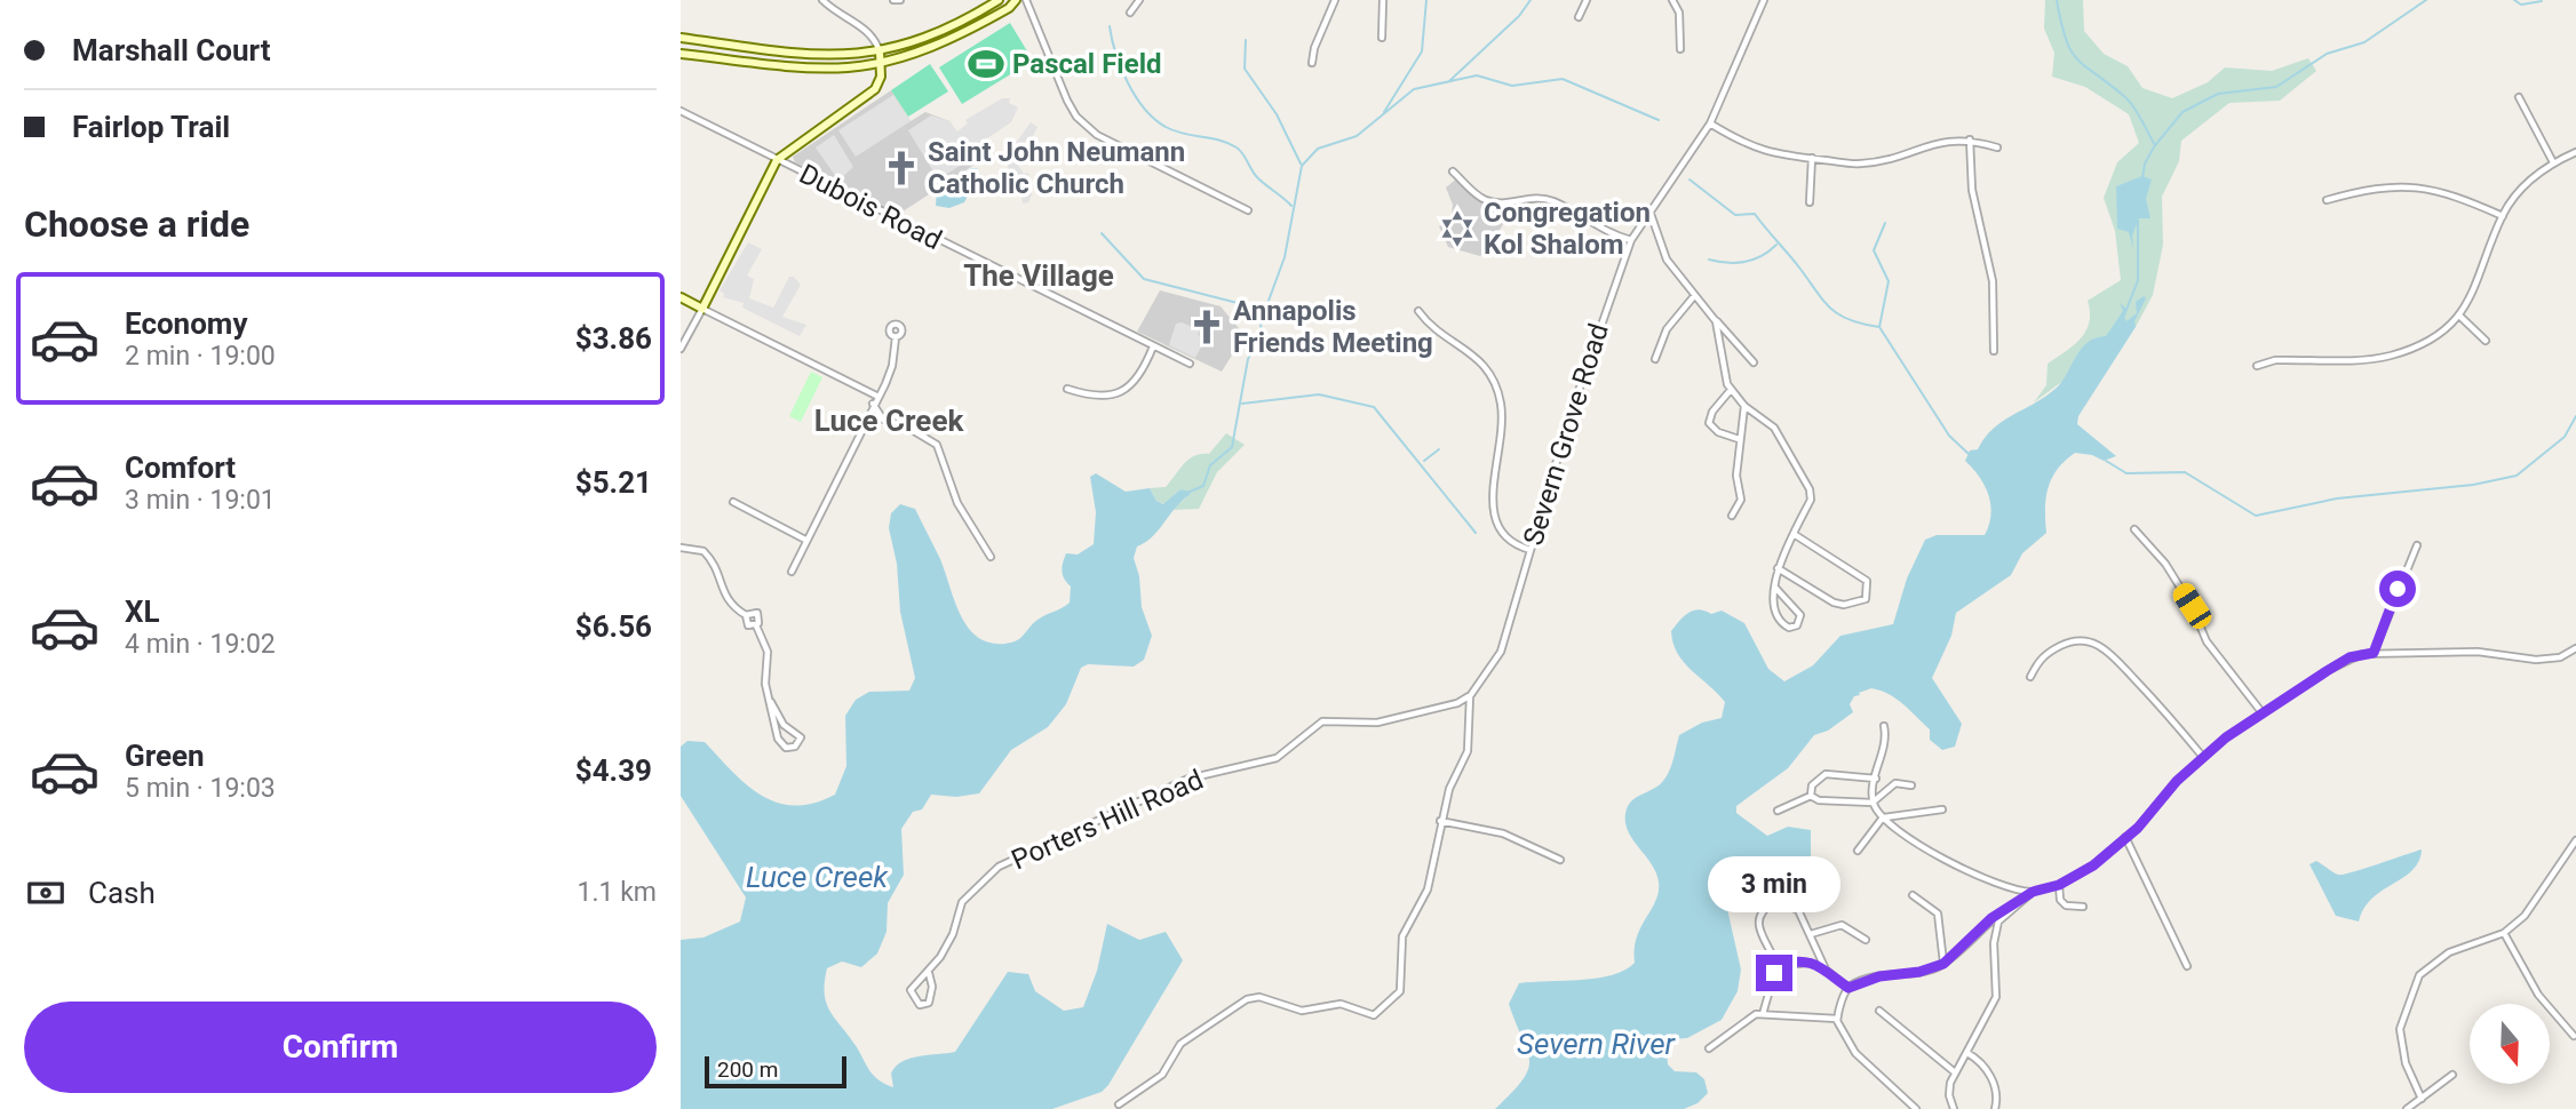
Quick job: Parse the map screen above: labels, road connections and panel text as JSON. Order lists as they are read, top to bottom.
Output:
{
  "streets": {
    "street": ["Dubois Road", "Severn Grove Road", "Porters Hill Road"]
  },
  "crossings": [
    ["Severn Grove Road", "Porters Hill Road"]
  ],
  "districts": ["The Village", "Luce Creek"],
  "water": ["Luce Creek", "Severn River"],
  "places": {
    "sports": ["Pascal Field"],
    "church": ["Saint John Neumann Catholic Church", "Annapolis Friends Meeting"],
    "synagogue": ["Congregation Kol Shalom"]
  },
  "scale_bar": "200 m",
  "north": "bottom",
  "page": {
    "banner": ["Marshall Court", "Fairlop Trail"],
    "heading": "Choose a ride",
    "list": [
      {
        "name": "Economy",
        "note": "2 min · 19:00",
        "value": "$3.86"
      },
      {
        "name": "Comfort",
        "note": "3 min · 19:01",
        "value": "$5.21"
      },
      {
        "name": "XL",
        "note": "4 min · 19:02",
        "value": "$6.56"
      },
      {
        "name": "Green",
        "note": "5 min · 19:03",
        "value": "$4.39"
      }
    ],
    "pay": ["Cash", "1.1 km"],
    "bubble": "3 min",
    "buttons": "Confirm",
    "scale": "200 m"
  }
}
